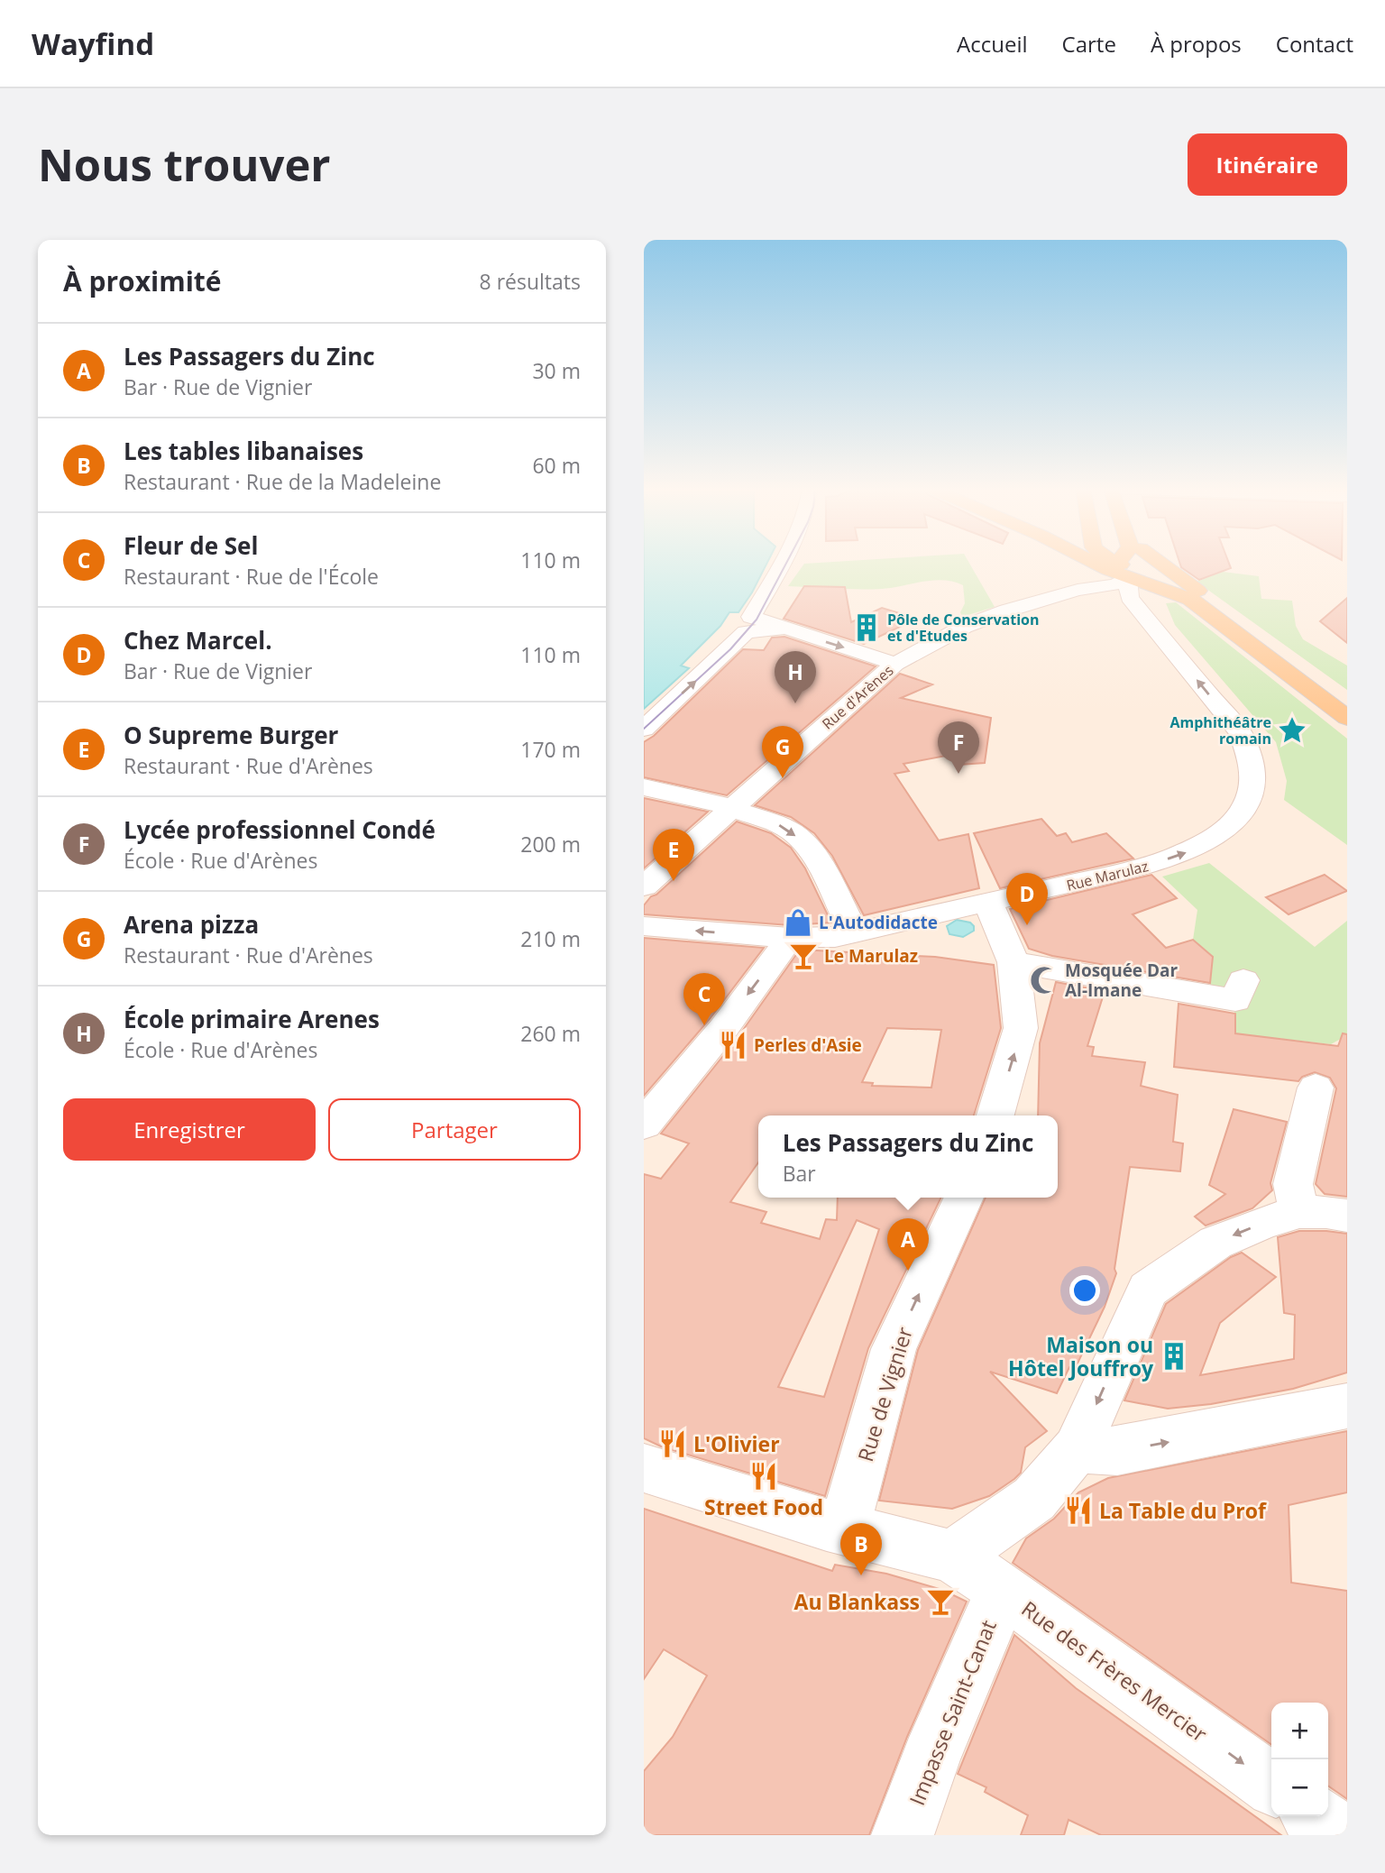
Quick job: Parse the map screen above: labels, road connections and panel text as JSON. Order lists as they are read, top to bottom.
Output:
{
  "streets": {
    "street": [
      "Rue d'Arènes",
      "Rue Marulaz",
      "Rue de Vignier",
      "Rue des Frères Mercier",
      "Impasse Saint-Canat"
    ]
  },
  "crossings": [
    ["Rue d'Arènes", "Rue Marulaz"],
    ["Rue de Vignier", "Rue des Frères Mercier"],
    ["Rue des Frères Mercier", "Impasse Saint-Canat"]
  ],
  "one_way": ["Rue de Vignier", "Rue des Frères Mercier"],
  "places": {
    "building": ["Pôle de Conservation et d'Etudes", "Maison ou Hôtel Jouffroy"],
    "place": ["Amphithéâtre romain"],
    "shop": ["L'Autodidacte"],
    "bar": ["Le Marulaz", "Au Blankass"],
    "mosque": ["Mosquée Dar Al-Imane"],
    "restaurant": [
      "Perles d'Asie",
      "L'Olivier",
      "Street Food",
      "La Table du Prof"
    ]
  },
  "page": {
    "header": "Wayfind",
    "nav": [
      "Accueil",
      "Carte",
      "À propos",
      "Contact"
    ],
    "buttons": [
      "Itinéraire",
      ["Enregistrer", "Partager"]
    ],
    "title": "Nous trouver",
    "heading": ["À proximité", "8 résultats"],
    "list": [
      {
        "mark": "A",
        "name": "Les Passagers du Zinc",
        "note": "Bar · Rue de Vignier",
        "value": "30 m"
      },
      {
        "mark": "B",
        "name": "Les tables libanaises",
        "note": "Restaurant · Rue de la Madeleine",
        "value": "60 m"
      },
      {
        "mark": "C",
        "name": "Fleur de Sel",
        "note": "Restaurant · Rue de l'École",
        "value": "110 m"
      },
      {
        "mark": "D",
        "name": "Chez Marcel.",
        "note": "Bar · Rue de Vignier",
        "value": "110 m"
      },
      {
        "mark": "E",
        "name": "O Supreme Burger",
        "note": "Restaurant · Rue d'Arènes",
        "value": "170 m"
      },
      {
        "mark": "F",
        "name": "Lycée professionnel Condé",
        "note": "École · Rue d'Arènes",
        "value": "200 m"
      },
      {
        "mark": "G",
        "name": "Arena pizza",
        "note": "Restaurant · Rue d'Arènes",
        "value": "210 m"
      },
      {
        "mark": "H",
        "name": "École primaire Arenes",
        "note": "École · Rue d'Arènes",
        "value": "260 m"
      }
    ],
    "pins": [
      "H",
      "F",
      "G",
      "E",
      "D",
      "C",
      "A",
      "B"
    ],
    "popup": ["Les Passagers du Zinc", "Bar"],
    "map_buttons": ["+", "−"]
  }
}
